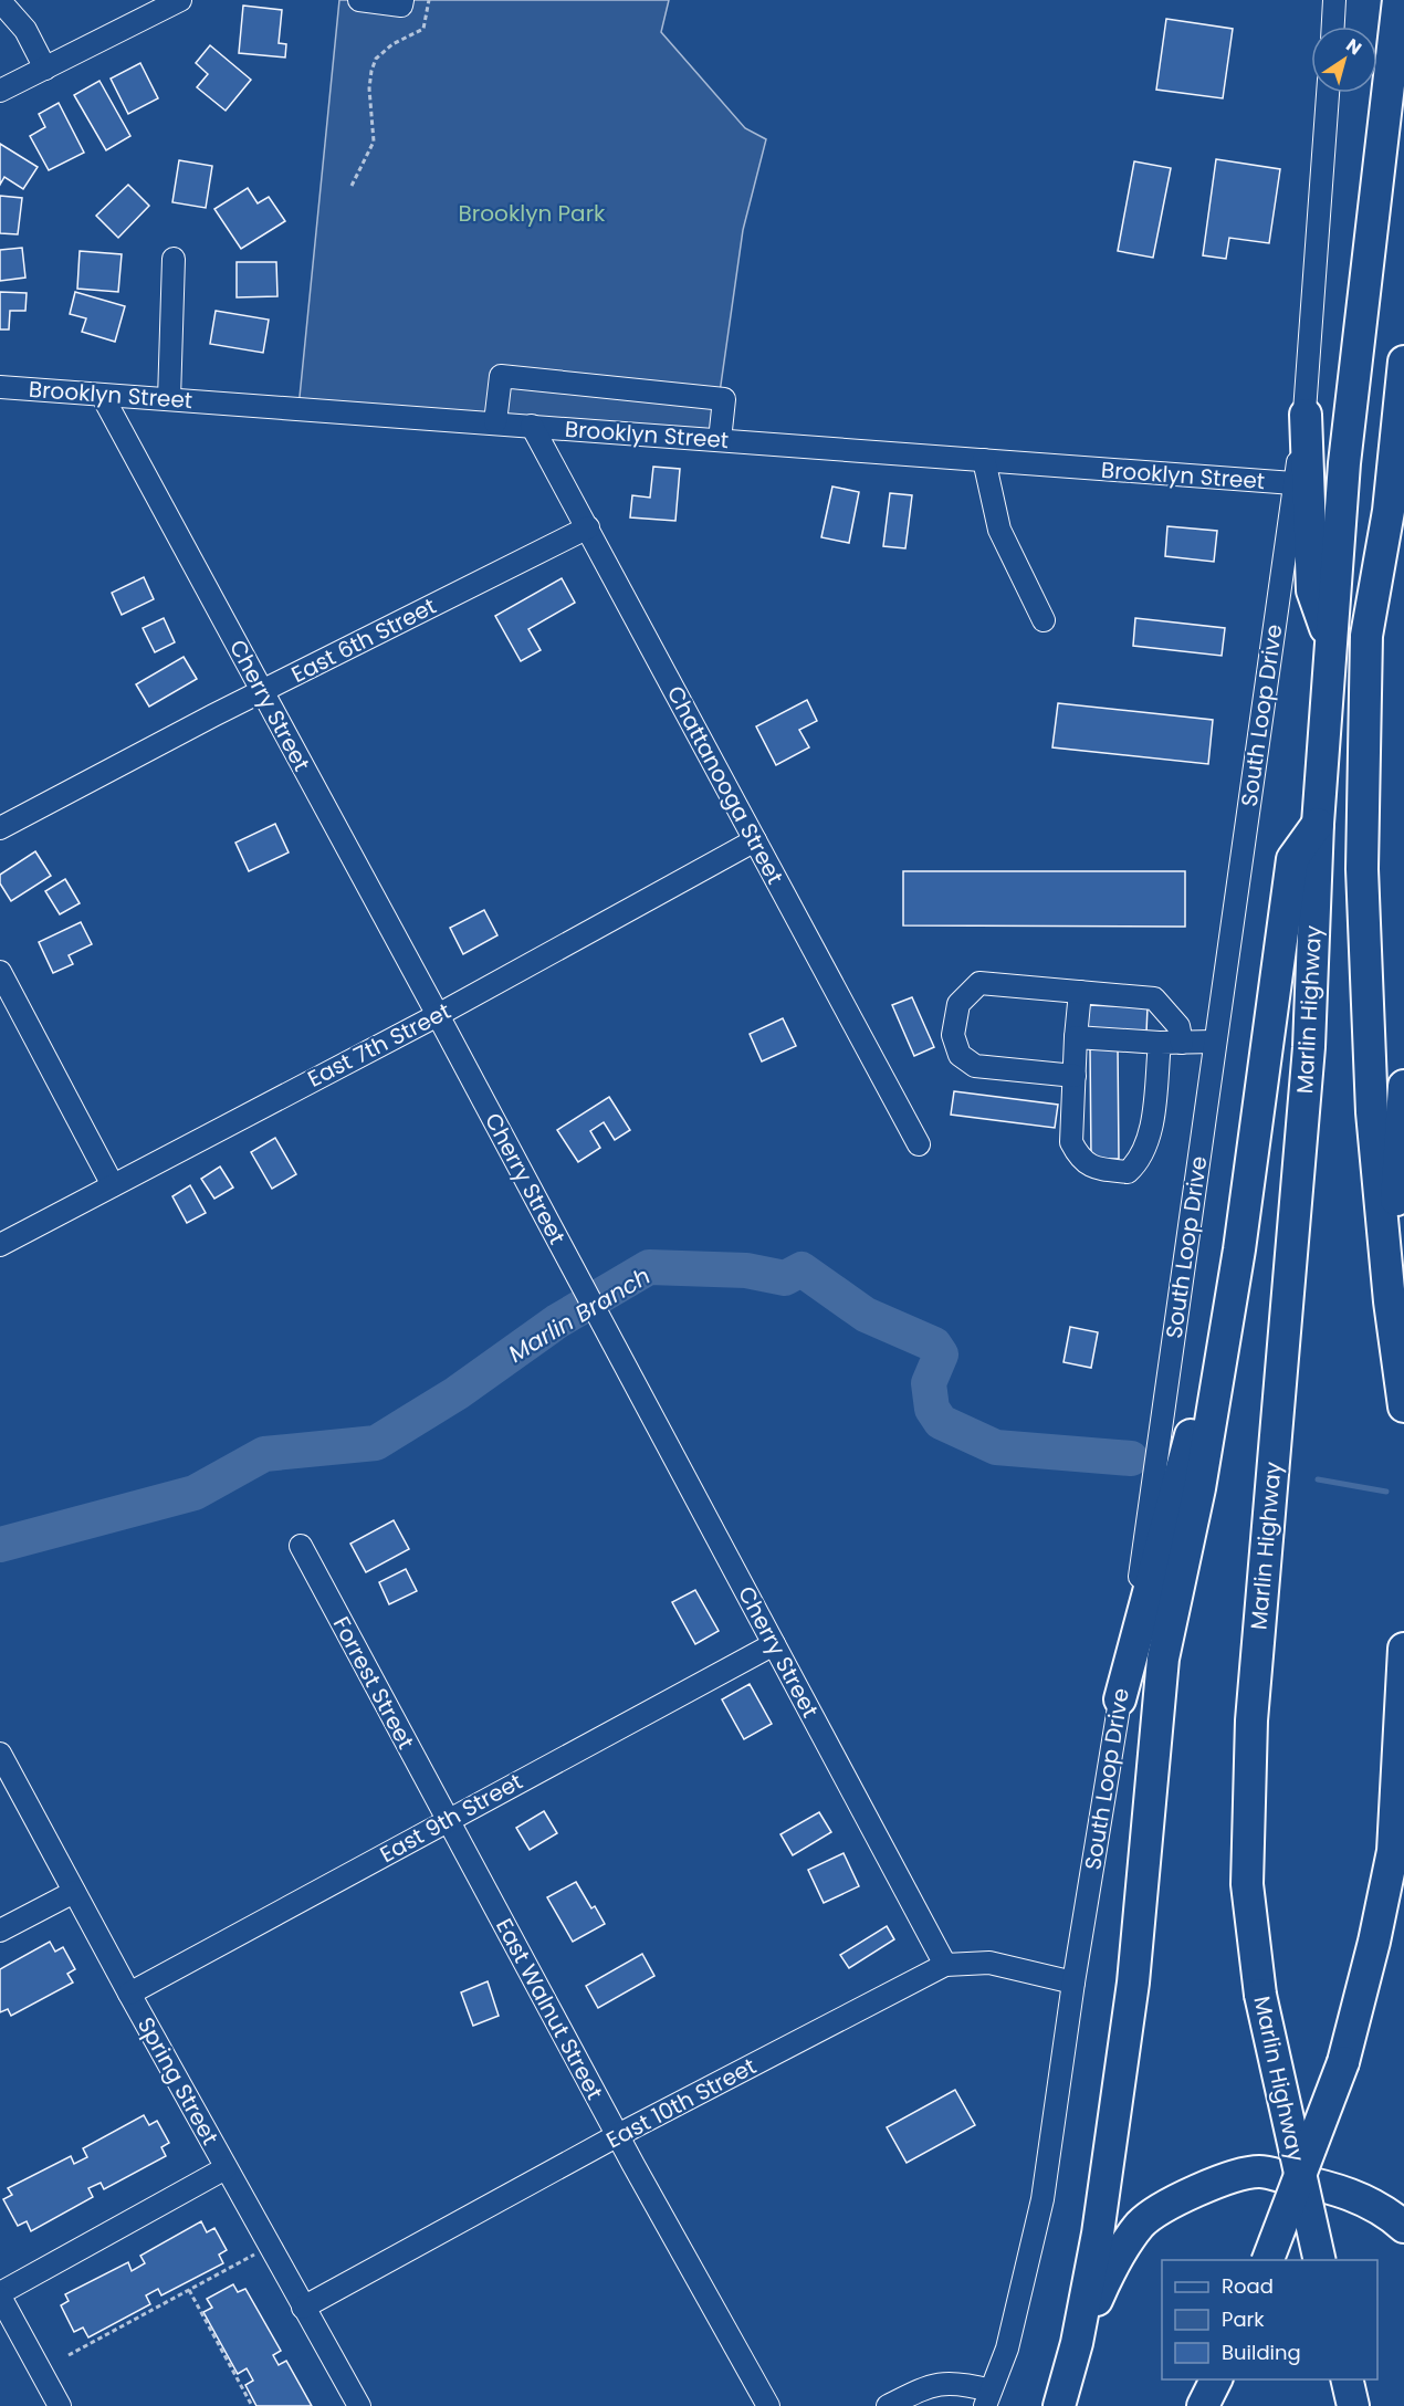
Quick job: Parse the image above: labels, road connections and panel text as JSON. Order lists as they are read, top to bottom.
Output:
{
  "streets": {
    "highway": ["Marlin Highway"],
    "street": [
      "Brooklyn Street",
      "East 6th Street",
      "Cherry Street",
      "South Loop Drive",
      "Chattanooga Street",
      "East 7th Street",
      "Forrest Street",
      "East 9th Street",
      "East Walnut Street",
      "Spring Street",
      "East 10th Street"
    ]
  },
  "crossings": [
    ["Brooklyn Street", "Cherry Street"],
    ["Brooklyn Street", "South Loop Drive"],
    ["Brooklyn Street", "Chattanooga Street"],
    ["East 6th Street", "Cherry Street"],
    ["East 6th Street", "Chattanooga Street"],
    ["Cherry Street", "East 7th Street"],
    ["Cherry Street", "East 9th Street"],
    ["Cherry Street", "East 10th Street"],
    ["South Loop Drive", "East 10th Street"],
    ["Chattanooga Street", "East 7th Street"],
    ["Forrest Street", "East 9th Street"],
    ["Forrest Street", "East Walnut Street"],
    ["East 9th Street", "East Walnut Street"],
    ["East 9th Street", "Spring Street"],
    ["East Walnut Street", "East 10th Street"],
    ["Spring Street", "East 10th Street"]
  ],
  "water": ["Marlin Branch"],
  "parks": ["Brooklyn Park"],
  "legend": ["Road", "Park", "Building"],
  "north": "top right"
}
